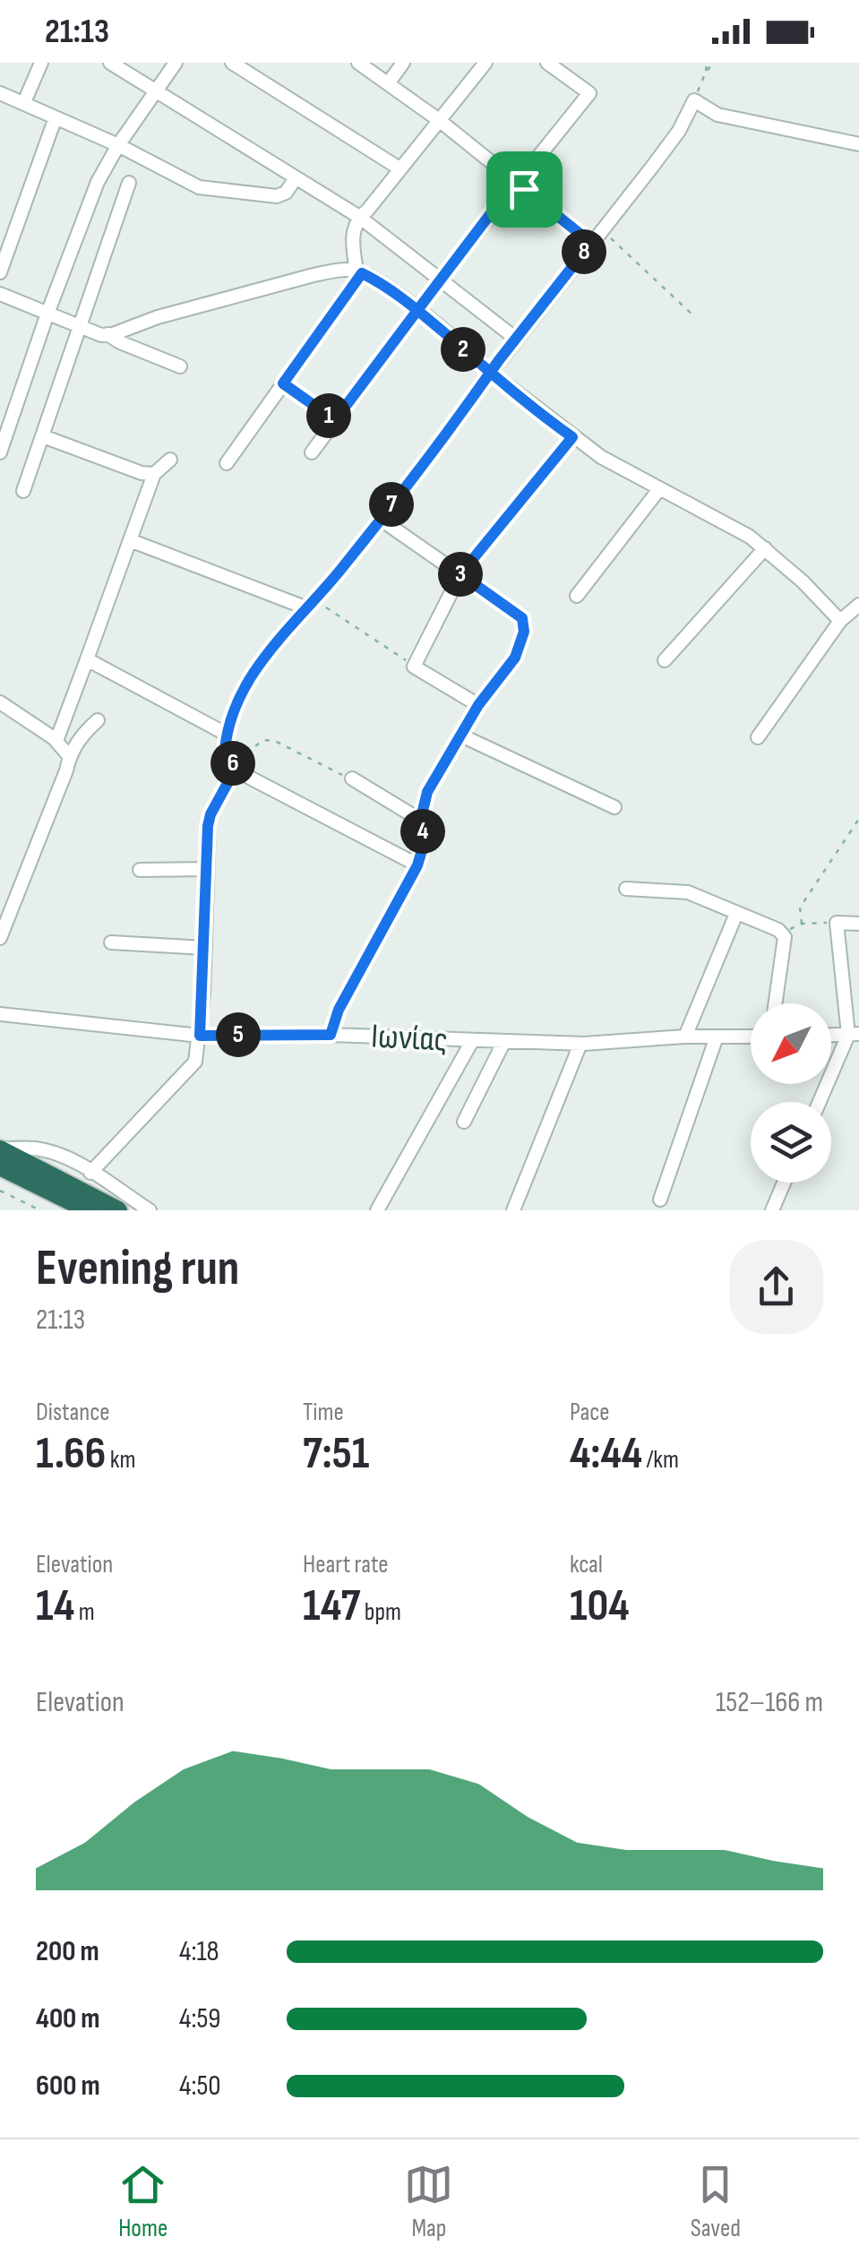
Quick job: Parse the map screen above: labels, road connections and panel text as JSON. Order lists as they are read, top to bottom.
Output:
{
  "streets": {
    "street": ["Ιωνίας"]
  },
  "north": "bottom left",
  "page": {
    "status": "21:13",
    "pins": [
      "8",
      "2",
      "1",
      "7",
      "3",
      "6",
      "4",
      "5"
    ],
    "heading": ["Evening run", "21:13"],
    "stats": [
      ["Distance", "1.66 km"],
      ["Time", "7:51"],
      ["Pace", "4:44 /km"],
      ["Elevation", "14 m"],
      ["Heart rate", "147 bpm"],
      ["kcal", "104"]
    ],
    "chart": ["Elevation", "152–166 m"],
    "list": [
      {
        "name": "200 m",
        "note": "4:18"
      },
      {
        "name": "400 m",
        "note": "4:59"
      },
      {
        "name": "600 m",
        "note": "4:50"
      }
    ],
    "tabs": ["Home", "Map", "Saved"]
  }
}
